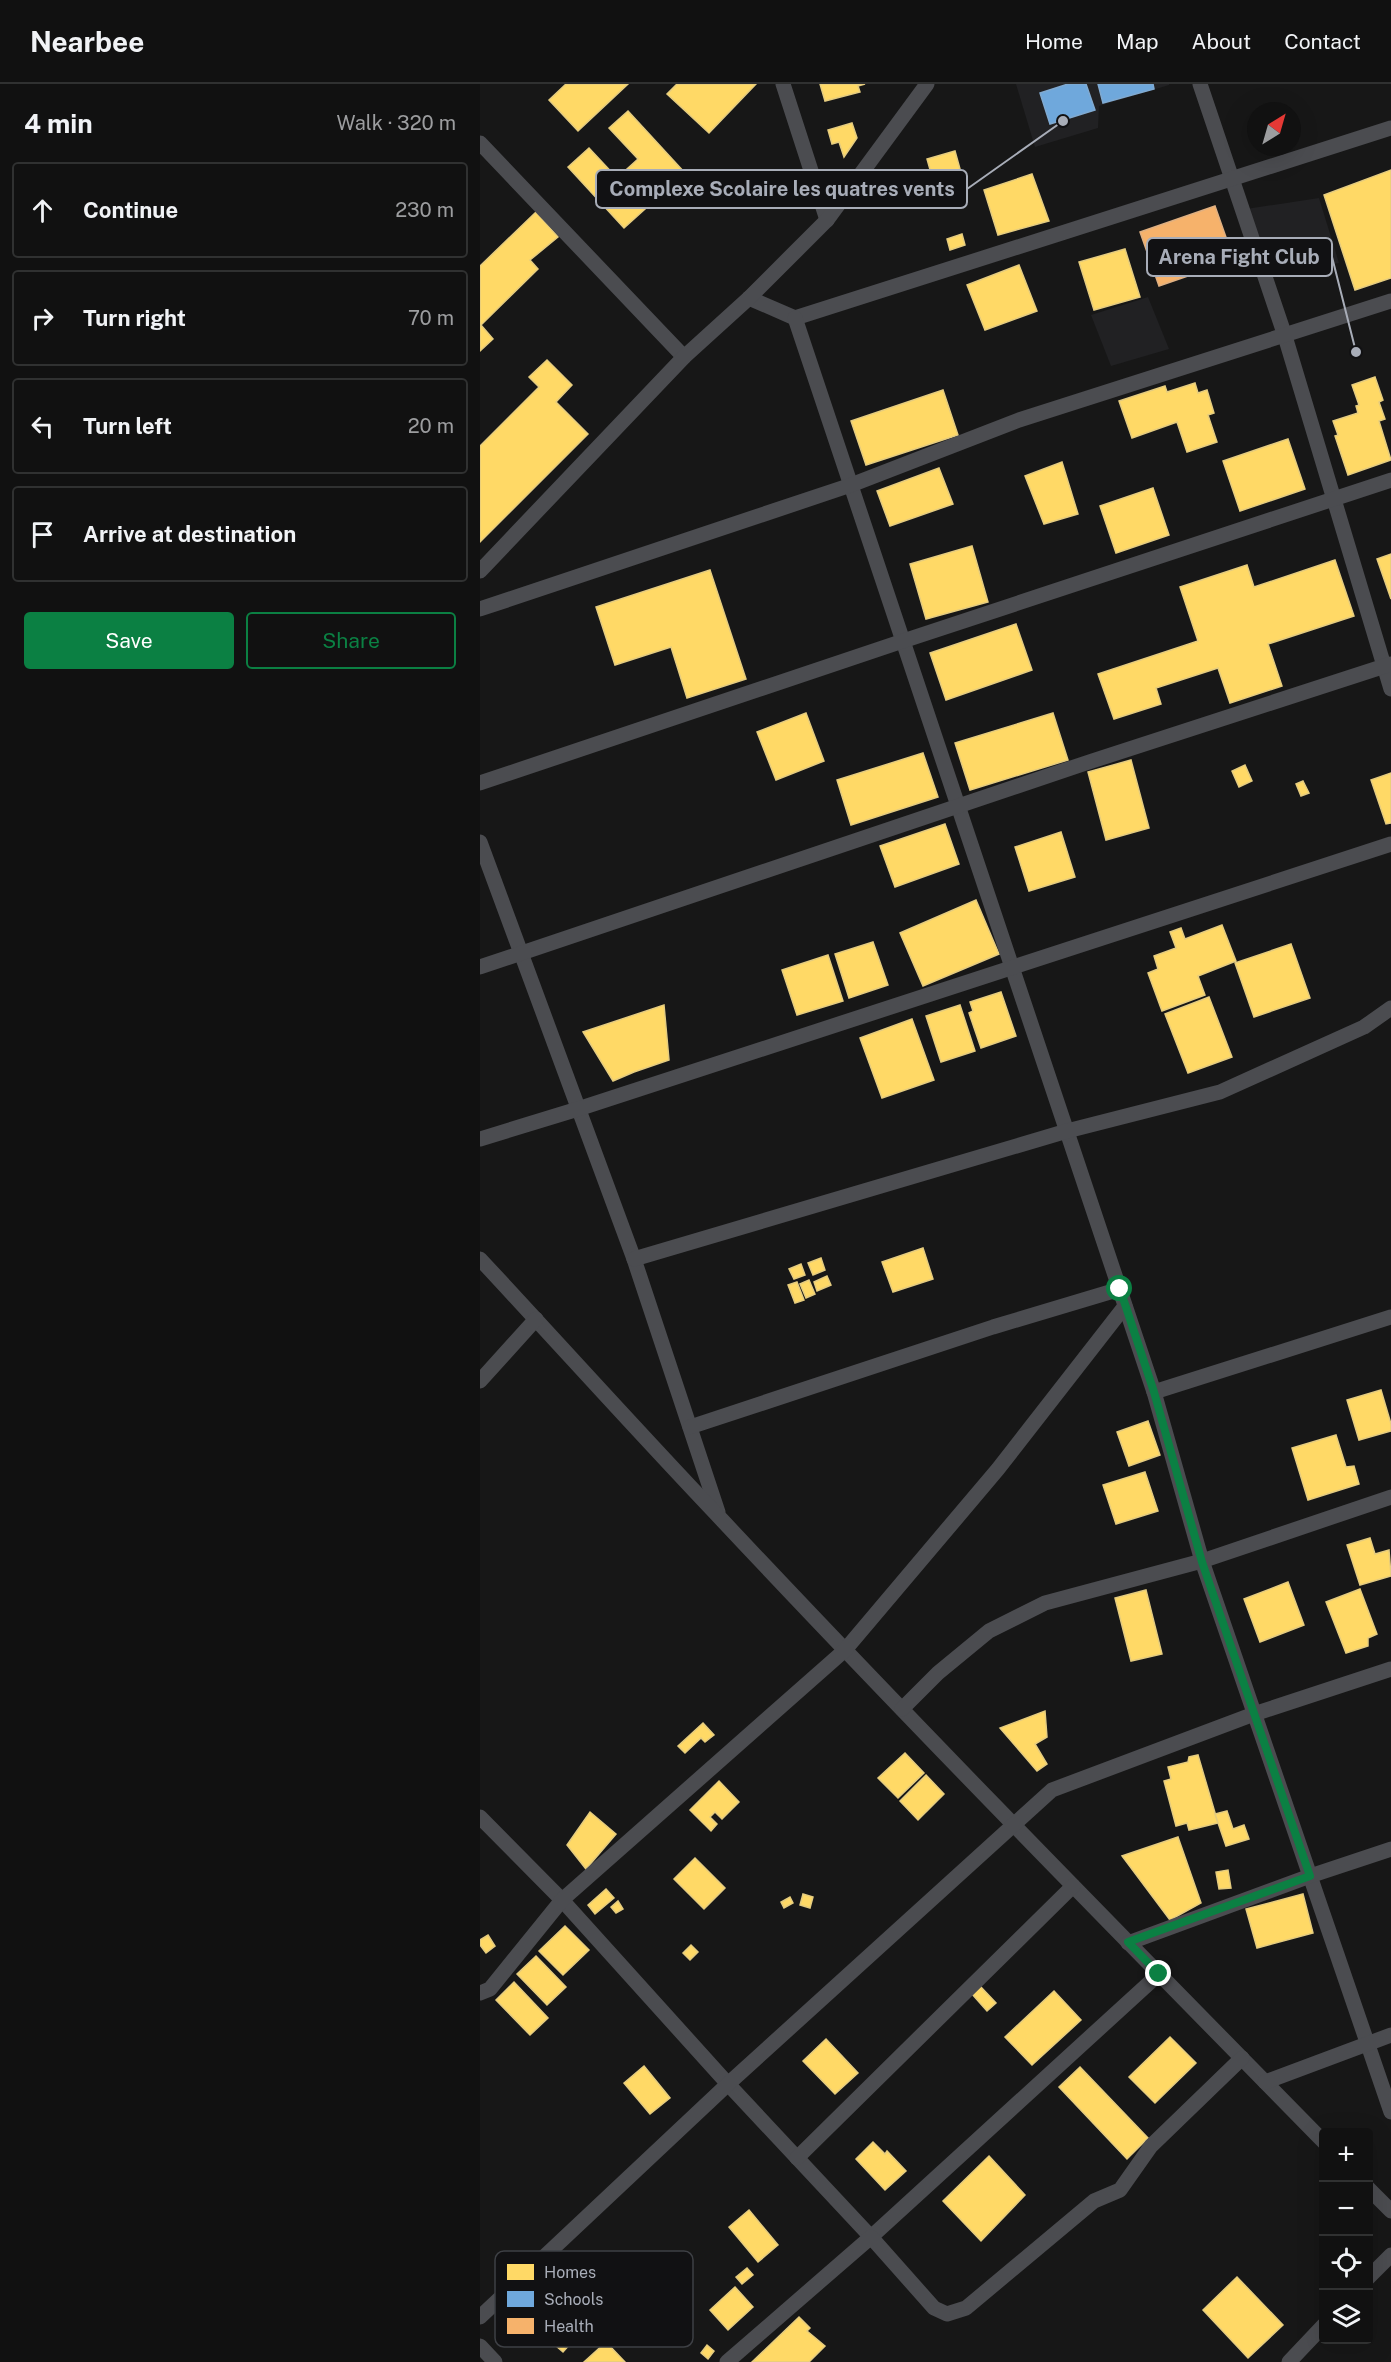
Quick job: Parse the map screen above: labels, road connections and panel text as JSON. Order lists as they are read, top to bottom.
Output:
{
  "places": ["Complexe Scolaire les quatres vents", "Arena Fight Club"],
  "legend": ["Homes", "Schools", "Health"],
  "north": "top right",
  "page": {
    "header": "Nearbee",
    "nav": [
      "Home",
      "Map",
      "About",
      "Contact"
    ],
    "heading": ["4 min", "Walk · 320 m"],
    "list": [
      ["Continue", "230 m"],
      ["Turn right", "70 m"],
      ["Turn left", "20 m"],
      "Arrive at destination"
    ],
    "buttons": ["Save", "Share"],
    "map_buttons": ["+", "−"]
  }
}
